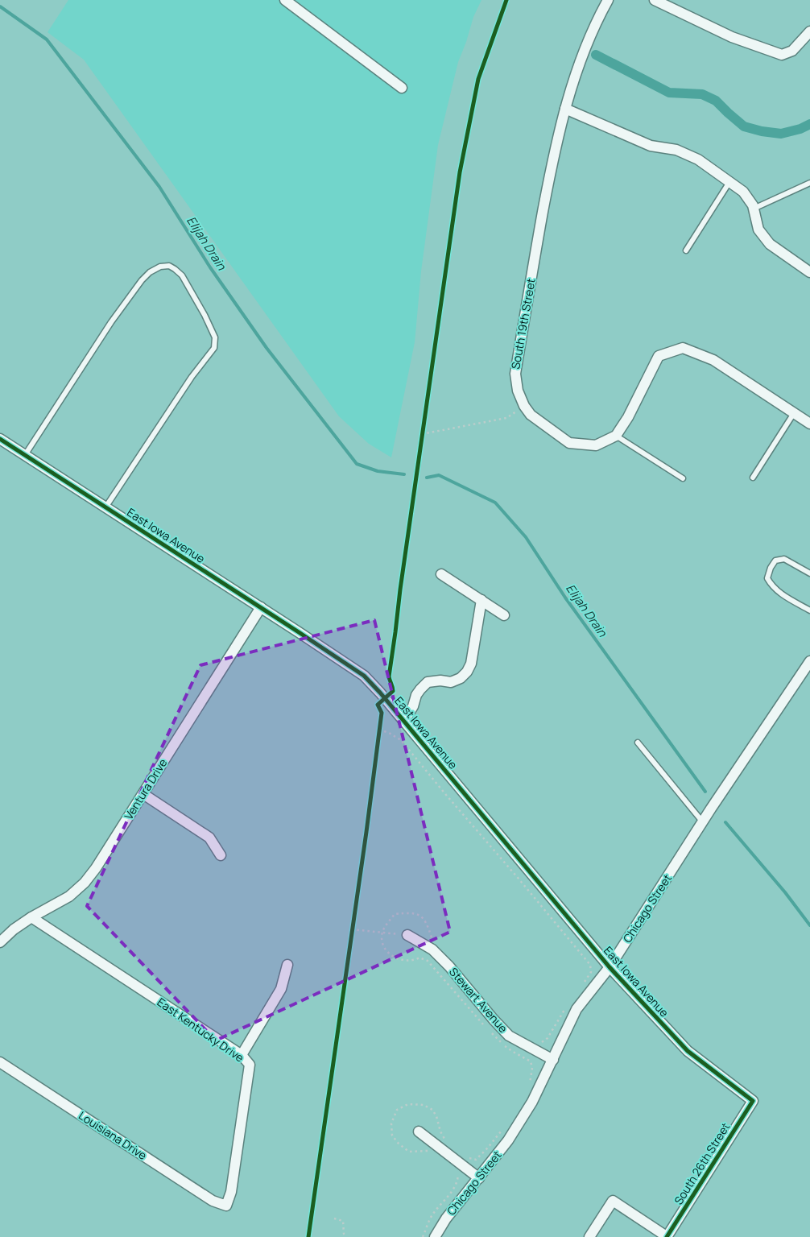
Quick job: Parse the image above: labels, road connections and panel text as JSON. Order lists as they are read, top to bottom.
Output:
{
  "streets": {
    "street": [
      "South 19th Street",
      "East Iowa Avenue",
      "Ventura Drive",
      "Chicago Street",
      "Stewart Avenue",
      "East Kentucky Drive",
      "Louisiana Drive",
      "South 26th Street"
    ]
  },
  "crossings": [
    ["East Iowa Avenue", "Ventura Drive"],
    ["East Iowa Avenue", "Chicago Street"],
    ["East Iowa Avenue", "South 26th Street"],
    ["Ventura Drive", "East Kentucky Drive"],
    ["Chicago Street", "Stewart Avenue"],
    ["East Kentucky Drive", "Louisiana Drive"]
  ],
  "water": ["Elijah Drain"]
}
